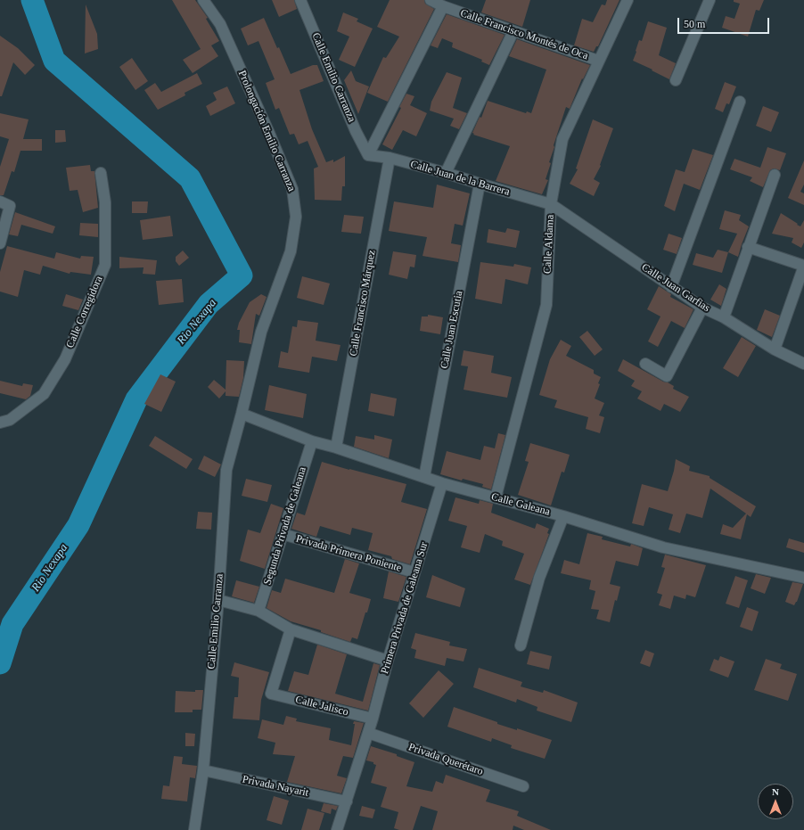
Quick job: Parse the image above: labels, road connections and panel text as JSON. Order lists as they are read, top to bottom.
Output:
{
  "streets": {
    "street": [
      "Calle Francisco Montés de Oca",
      "Calle Emilio Carranza",
      "Prolongación Emilio Carranza",
      "Calle Juan de la Barrera",
      "Calle Aldama",
      "Calle Juan Garfias",
      "Calle Francisco Márquez",
      "Calle Corregidora",
      "Calle Juan Escutia",
      "Calle Galeana",
      "Segunda Privada de Galeana",
      "Privada Primera Poniente",
      "Primera Privada de Galeana Sur",
      "Calle Jalisco",
      "Privada Querétaro",
      "Privada Nayarit"
    ]
  },
  "crossings": [
    ["Calle Francisco Montés de Oca", "Calle Aldama"],
    ["Calle Emilio Carranza", "Prolongación Emilio Carranza"],
    ["Calle Emilio Carranza", "Calle Juan de la Barrera"],
    ["Calle Emilio Carranza", "Calle Galeana"],
    ["Calle Emilio Carranza", "Privada Nayarit"],
    ["Prolongación Emilio Carranza", "Calle Galeana"],
    ["Calle Juan de la Barrera", "Calle Aldama"],
    ["Calle Juan de la Barrera", "Calle Juan Garfias"],
    ["Calle Juan de la Barrera", "Calle Francisco Márquez"],
    ["Calle Juan de la Barrera", "Calle Juan Escutia"],
    ["Calle Aldama", "Calle Juan Garfias"],
    ["Calle Aldama", "Calle Galeana"],
    ["Calle Francisco Márquez", "Calle Galeana"],
    ["Calle Juan Escutia", "Calle Galeana"],
    ["Calle Galeana", "Segunda Privada de Galeana"],
    ["Calle Galeana", "Primera Privada de Galeana Sur"],
    ["Segunda Privada de Galeana", "Privada Primera Poniente"],
    ["Privada Primera Poniente", "Primera Privada de Galeana Sur"],
    ["Primera Privada de Galeana Sur", "Calle Jalisco"],
    ["Primera Privada de Galeana Sur", "Privada Querétaro"],
    ["Primera Privada de Galeana Sur", "Privada Nayarit"]
  ],
  "water": ["Rio Nexapa"],
  "scale_bar": "50 m",
  "north": "top"
}
